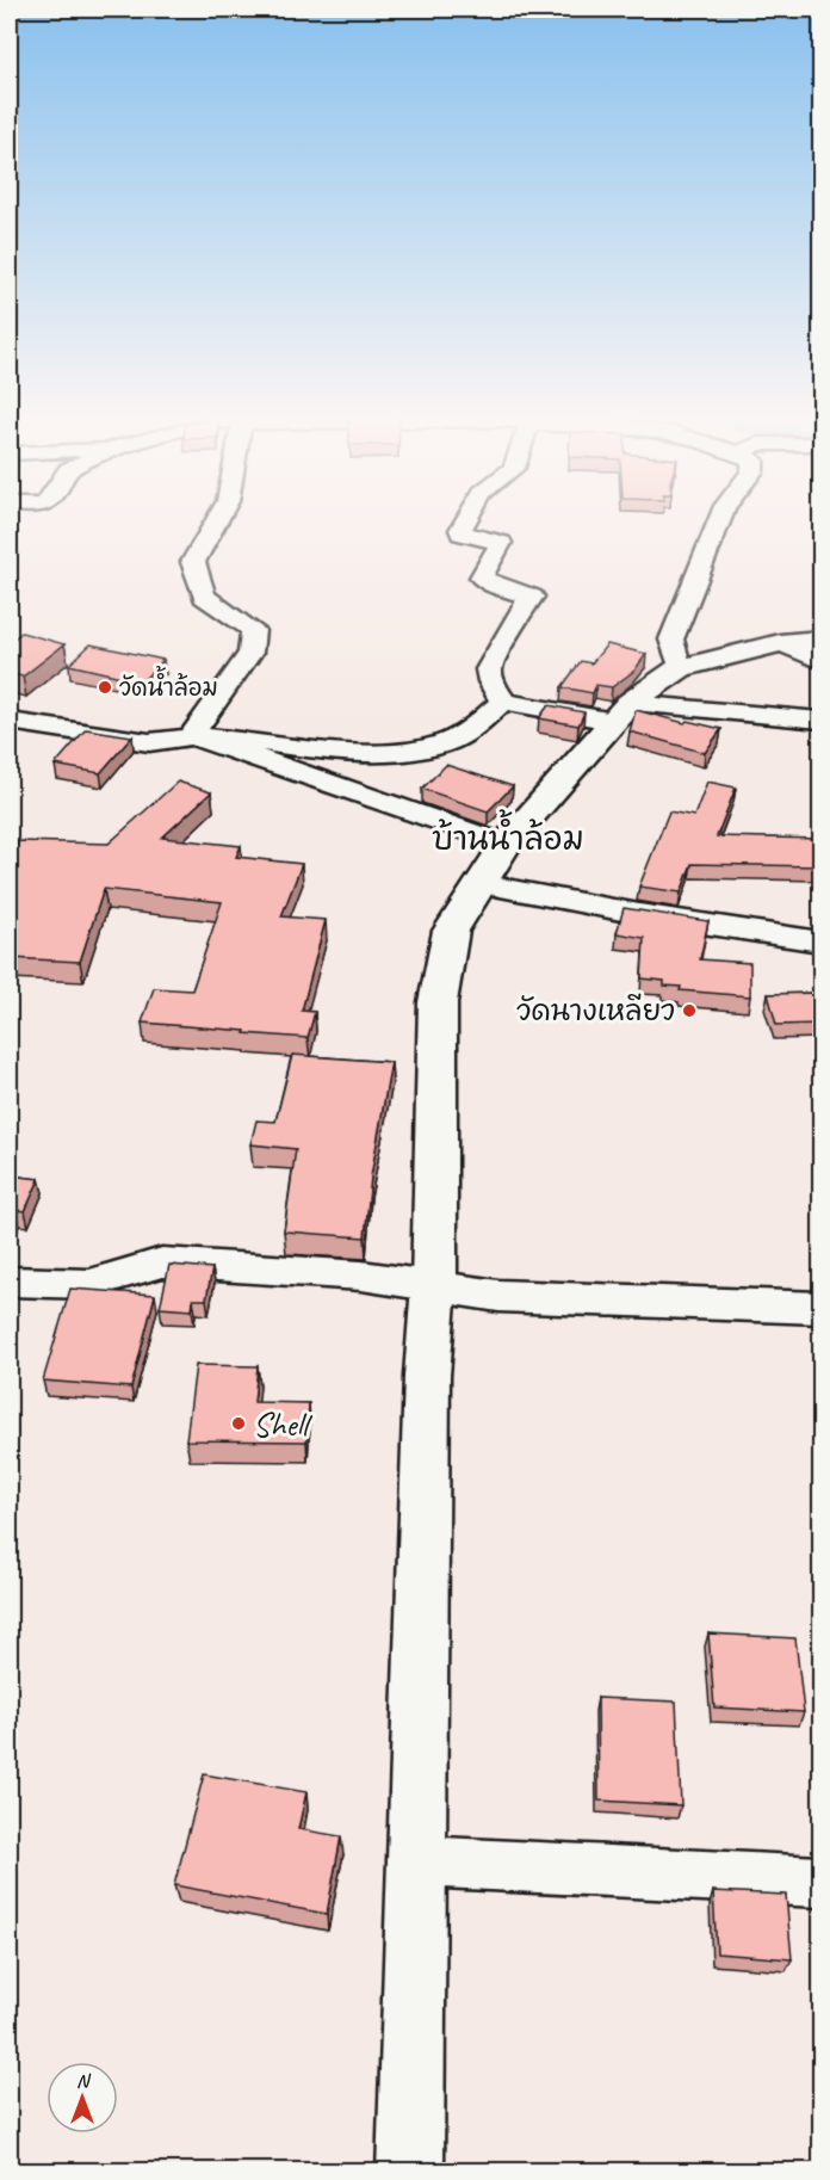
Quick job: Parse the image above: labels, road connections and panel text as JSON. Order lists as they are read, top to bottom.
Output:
{
  "districts": ["บ้านน้ำล้อม"],
  "places": ["วัดน้ำล้อม", "วัดนางเหลียว", "Shell"],
  "north": "top"
}
